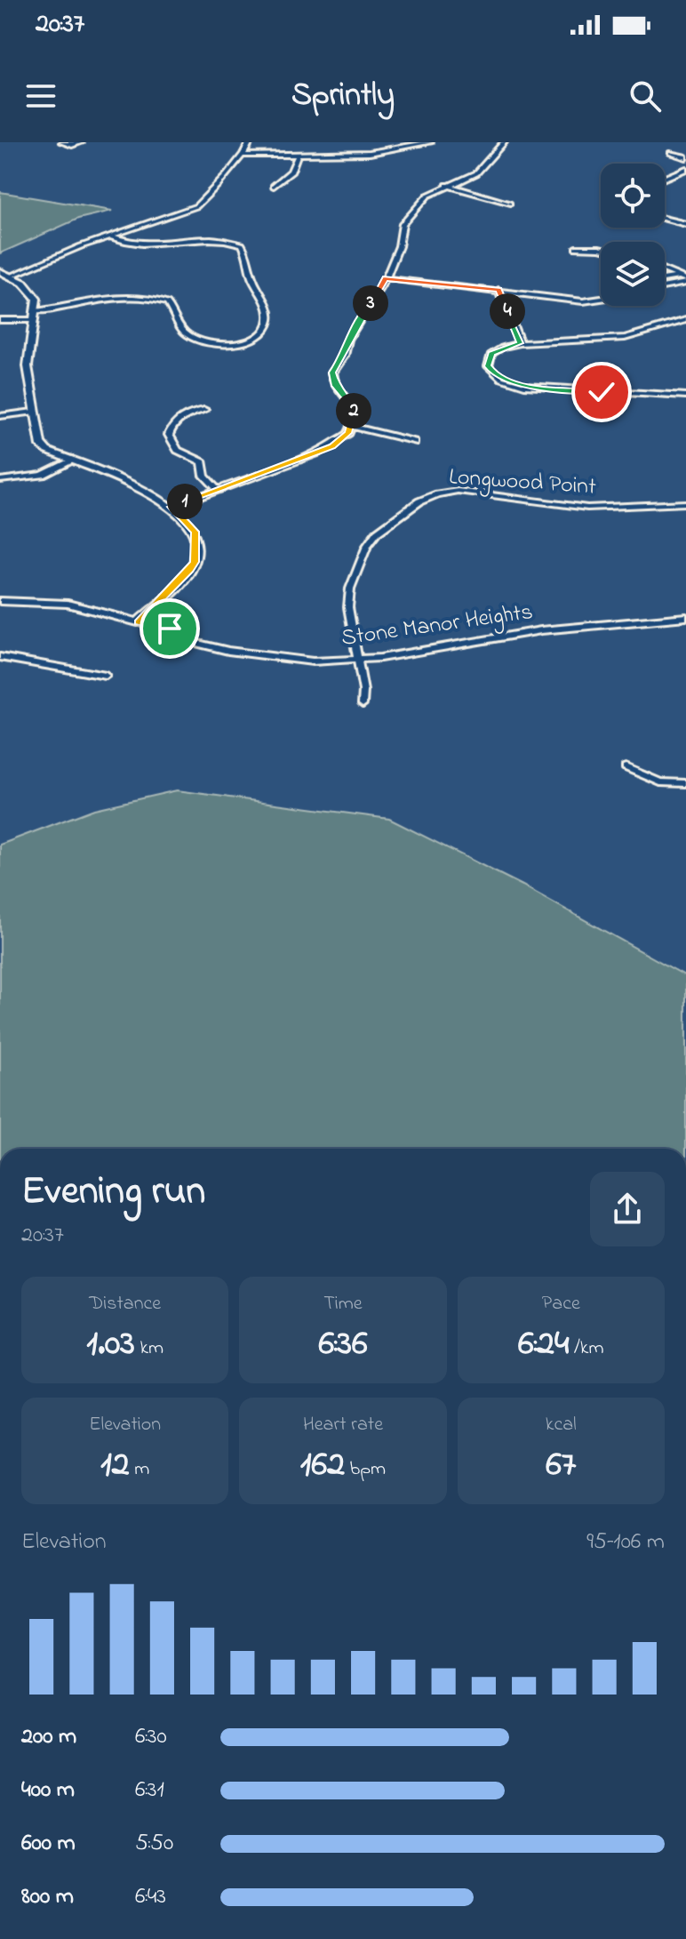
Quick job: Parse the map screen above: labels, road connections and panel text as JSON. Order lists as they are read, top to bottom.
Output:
{
  "streets": {
    "street": ["Longwood Point", "Stone Manor Heights"]
  },
  "crossings": [
    ["Longwood Point", "Stone Manor Heights"]
  ],
  "page": {
    "status": "20:37",
    "header": "Sprintly",
    "pins": [
      "3",
      "4",
      "2",
      "1"
    ],
    "heading": ["Evening run", "20:37"],
    "stats": [
      ["Distance", "1.03 km"],
      ["Time", "6:36"],
      ["Pace", "6:24 /km"],
      ["Elevation", "12 m"],
      ["Heart rate", "162 bpm"],
      ["kcal", "67"]
    ],
    "chart": ["Elevation", "95–106 m"],
    "list": [
      {
        "name": "200 m",
        "note": "6:30"
      },
      {
        "name": "400 m",
        "note": "6:31"
      },
      {
        "name": "600 m",
        "note": "5:50"
      },
      {
        "name": "800 m",
        "note": "6:43"
      }
    ]
  }
}
